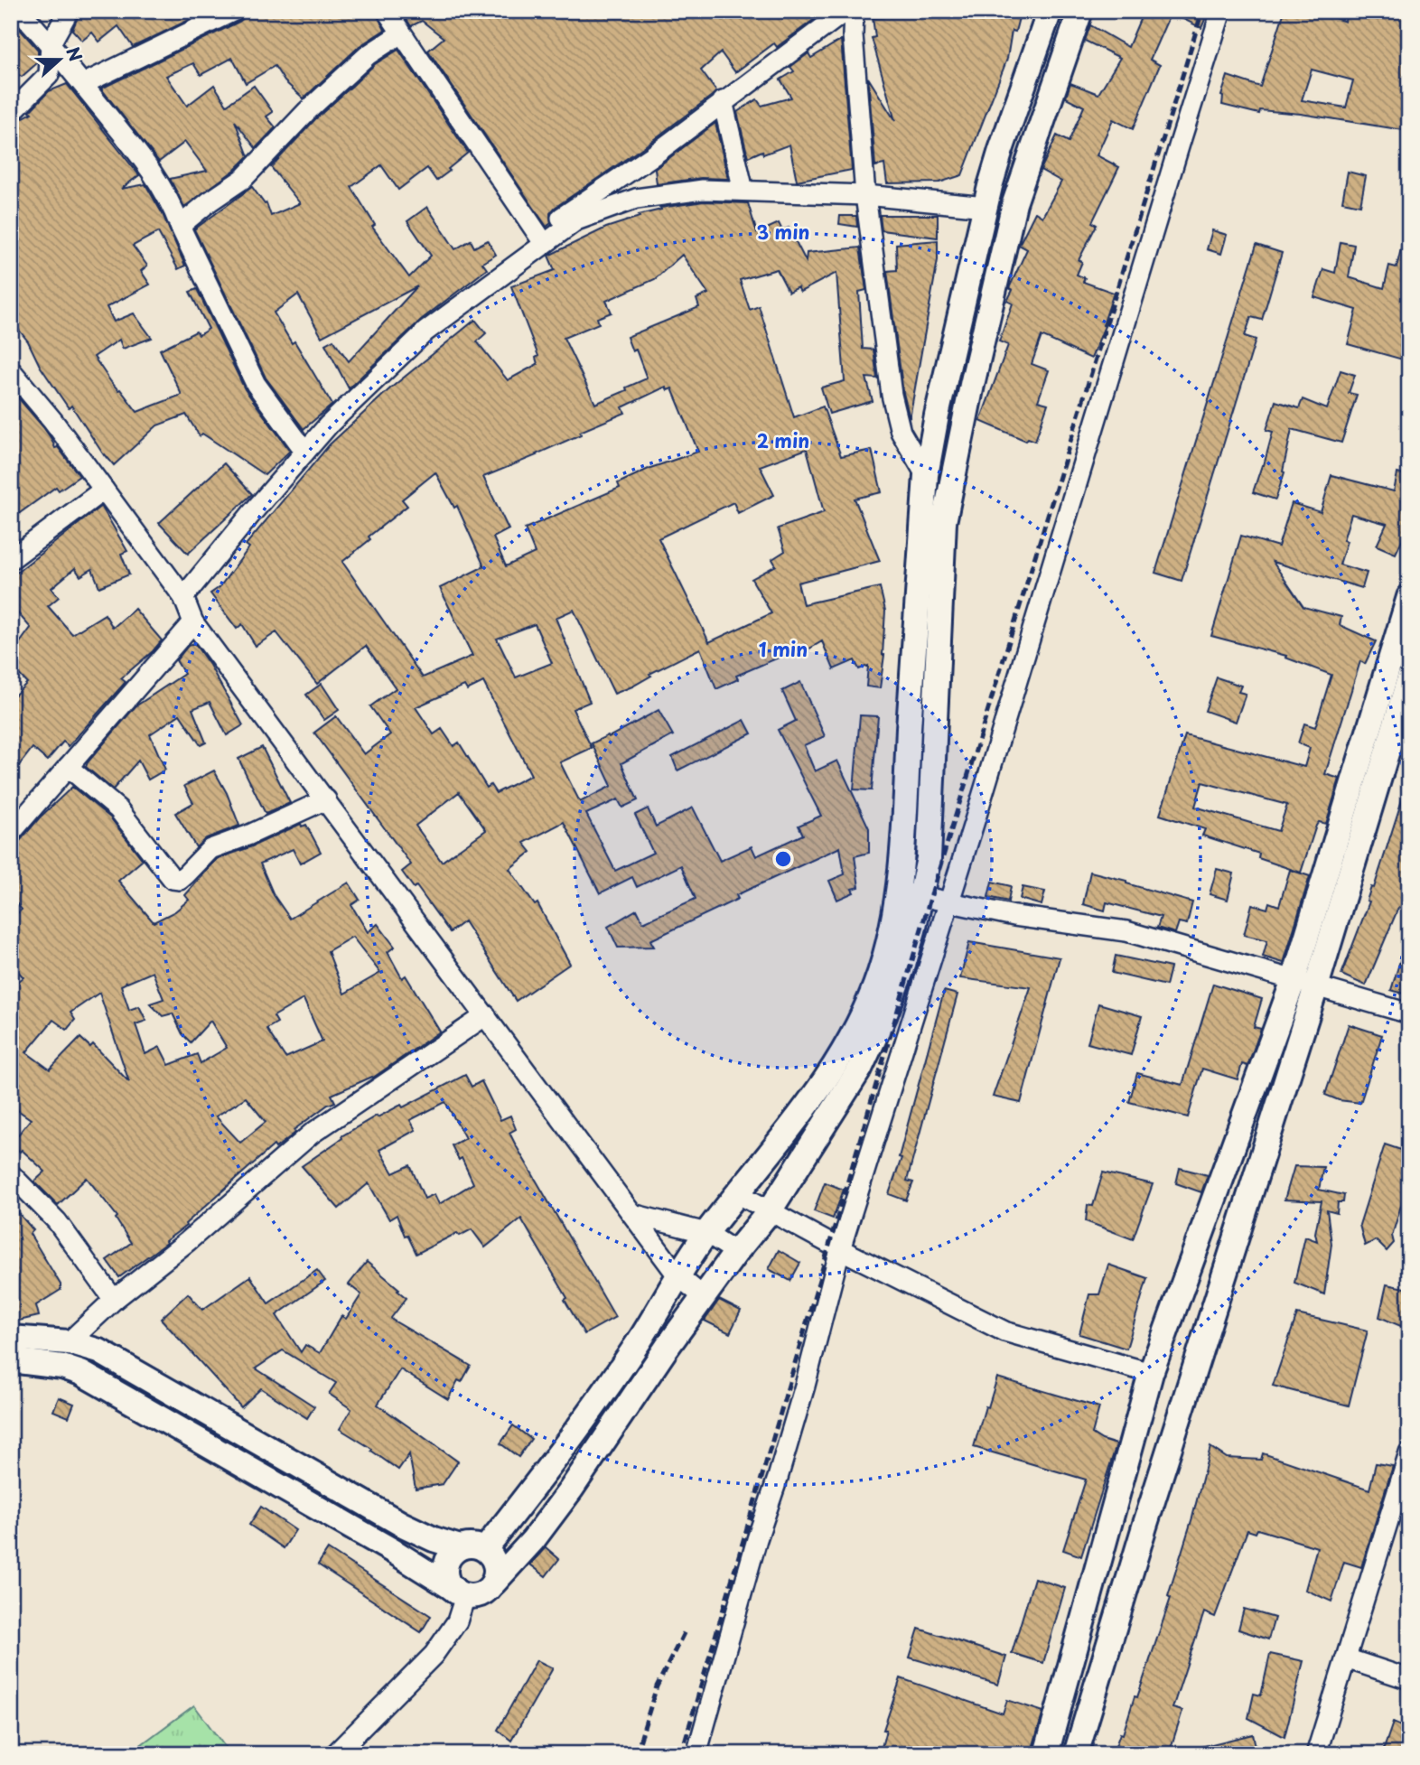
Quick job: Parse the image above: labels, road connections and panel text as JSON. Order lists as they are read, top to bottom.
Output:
{
  "north": "right",
  "rings": ["3 min", "2 min", "1 min"]
}
